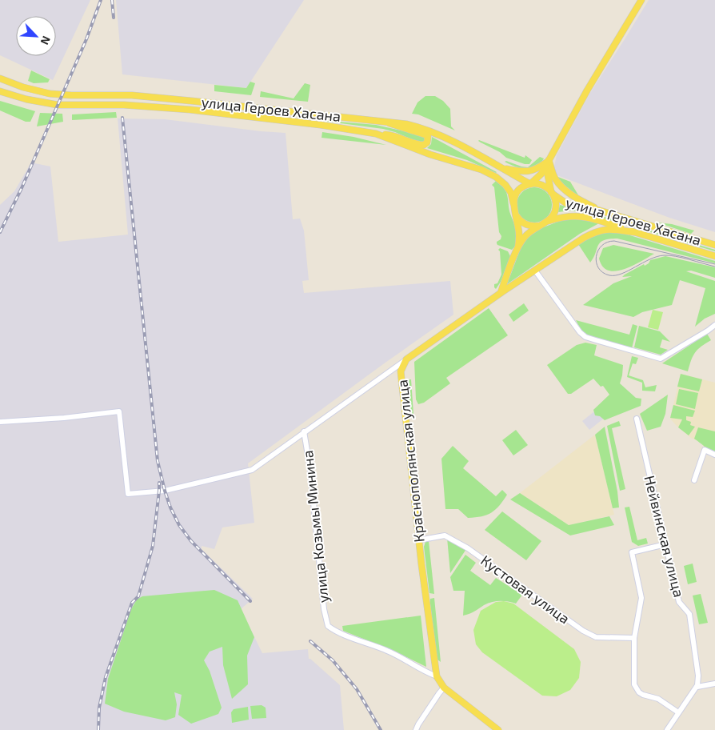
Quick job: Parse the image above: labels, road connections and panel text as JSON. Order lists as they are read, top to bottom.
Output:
{
  "streets": {
    "main road": ["улица Героев Хасана", "Краснополянская улица"],
    "street": ["улица Козьмы Минина", "Нейвинская улица", "Кустовая улица"]
  },
  "crossings": [
    ["улица Героев Хасана", "Краснополянская улица"],
    ["Краснополянская улица", "улица Козьмы Минина"],
    ["Краснополянская улица", "Кустовая улица"]
  ],
  "north": "bottom right"
}
